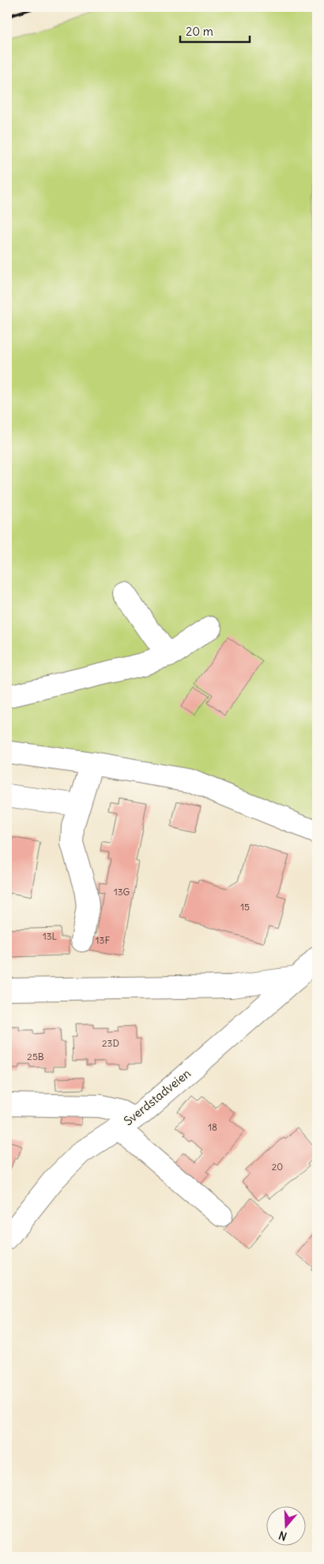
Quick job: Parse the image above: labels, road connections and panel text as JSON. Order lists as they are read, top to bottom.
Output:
{
  "streets": {
    "street": ["Sverdstadveien"]
  },
  "house_numbers": [
    "13G",
    "15",
    "13L",
    "13F",
    "23D",
    "25B",
    "18",
    "20"
  ],
  "scale_bar": "20 m",
  "north": "bottom"
}
